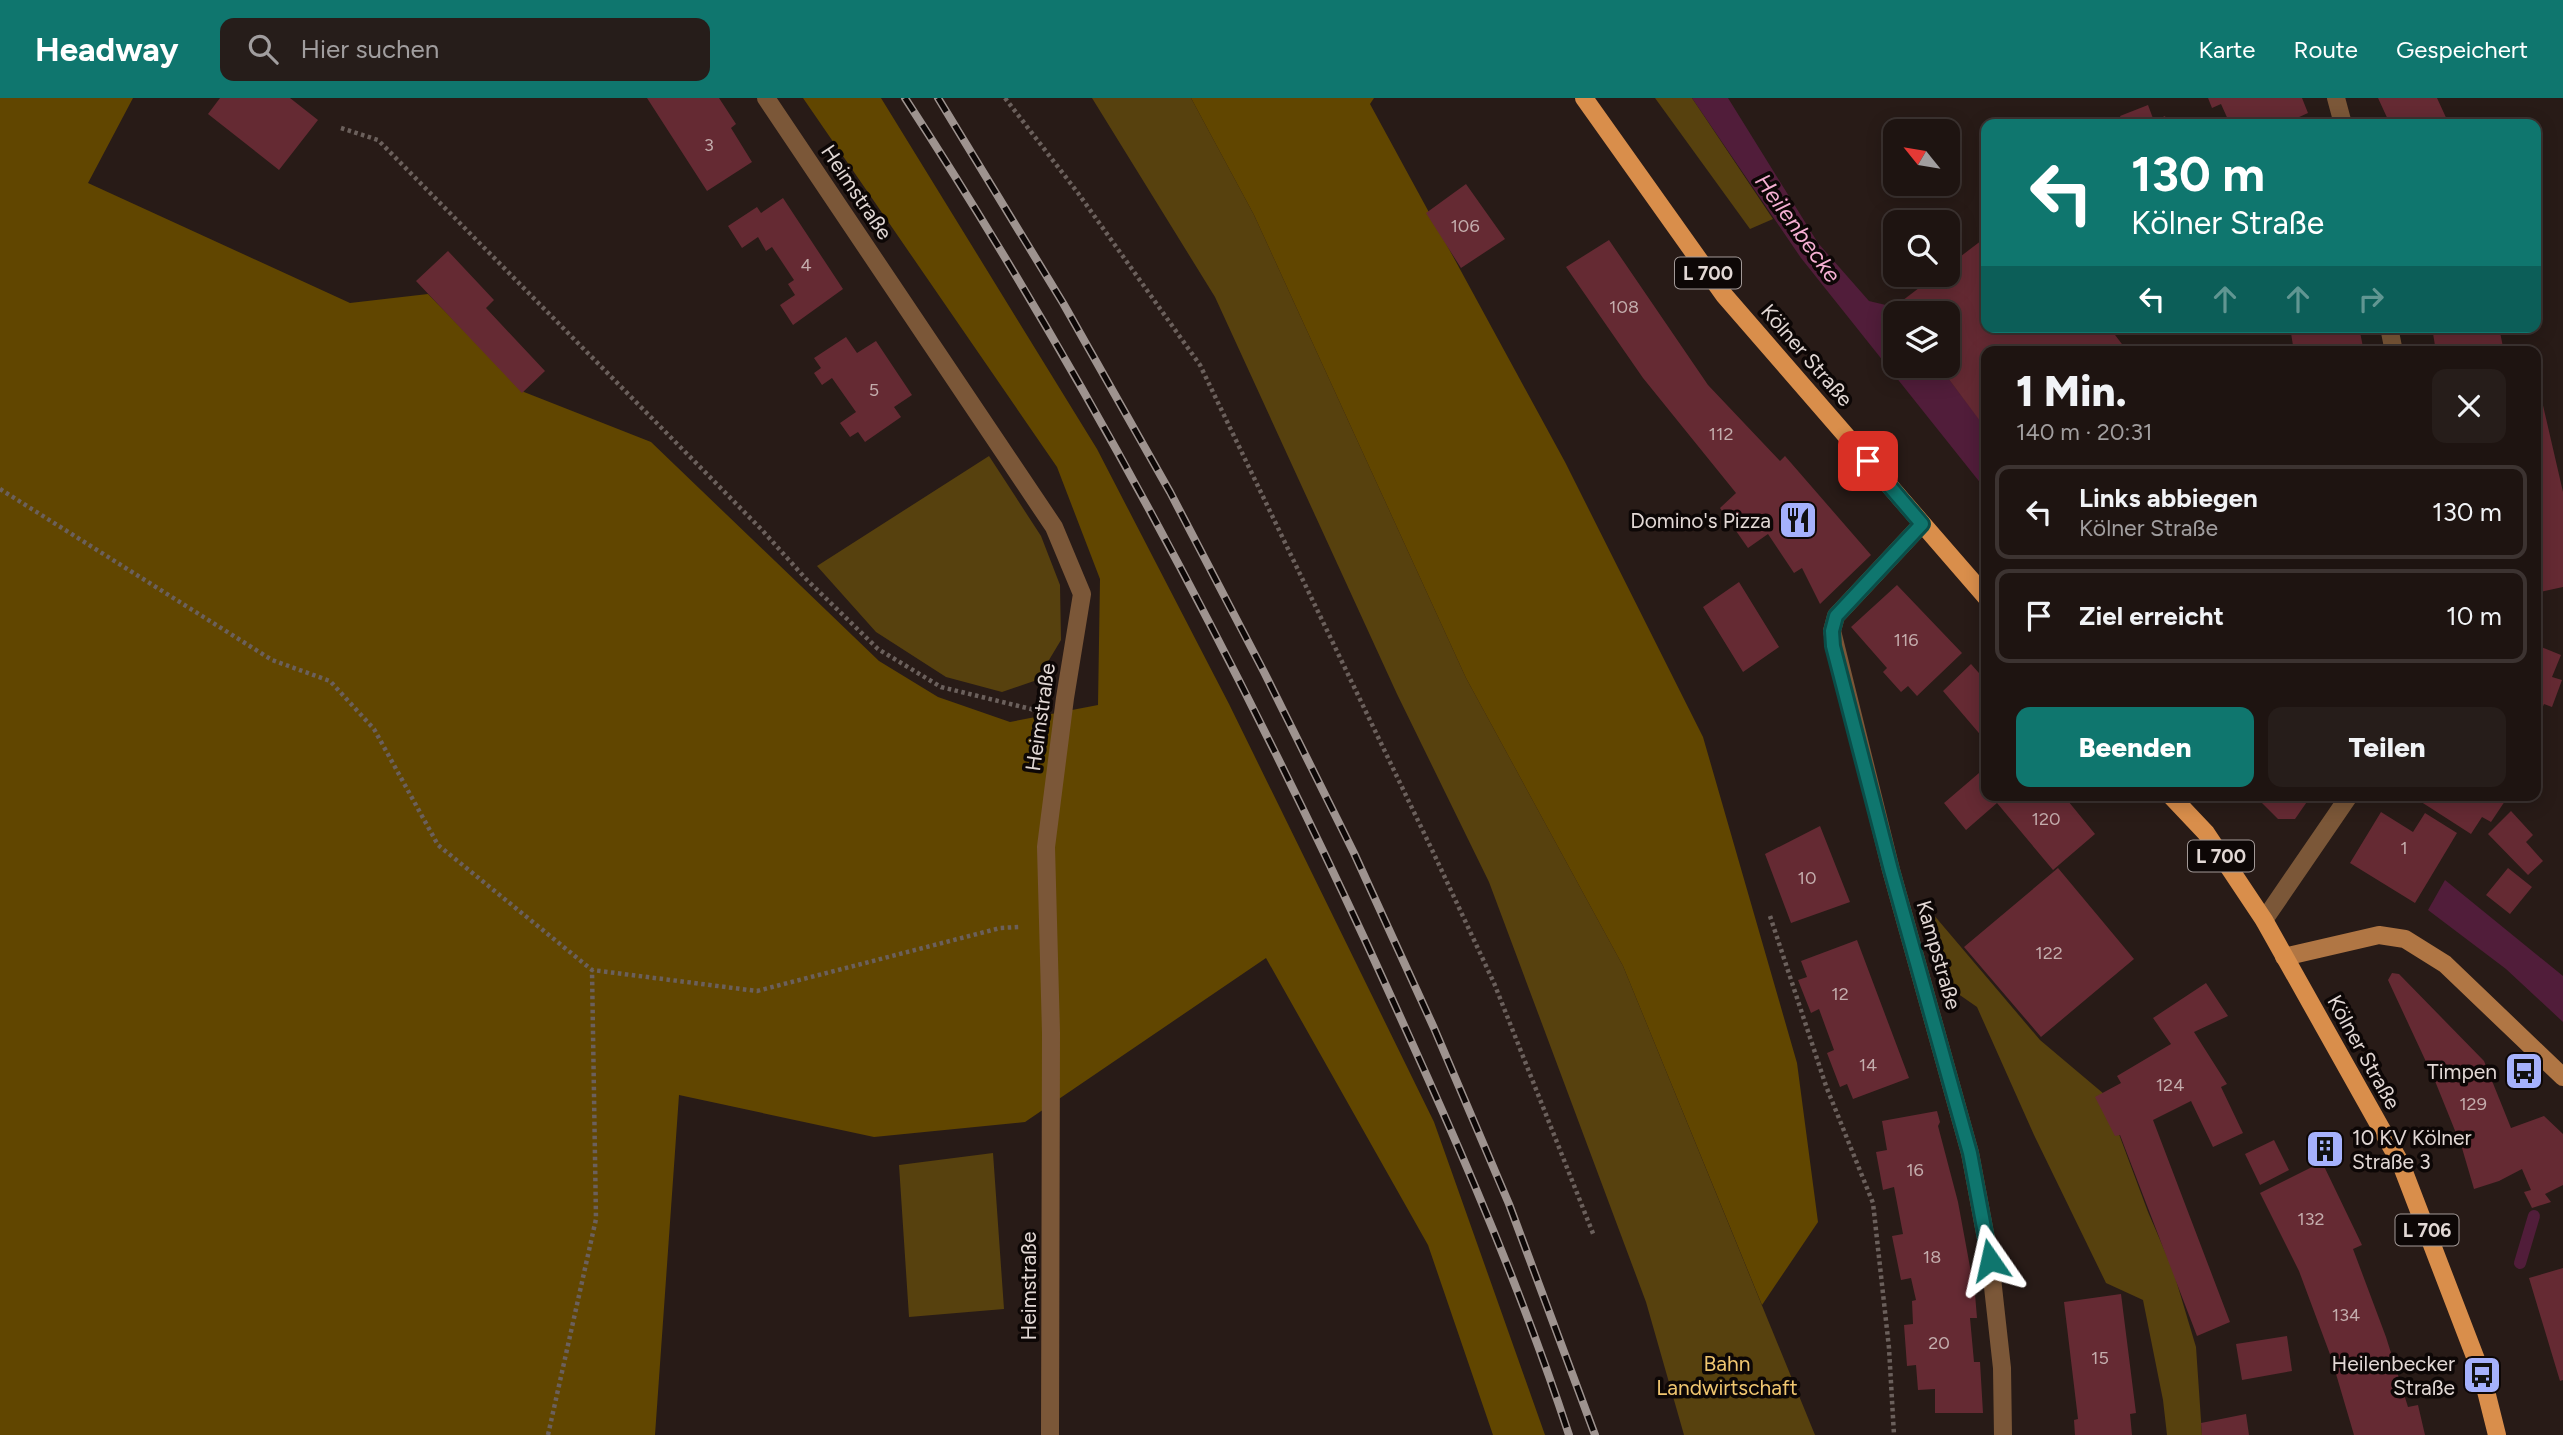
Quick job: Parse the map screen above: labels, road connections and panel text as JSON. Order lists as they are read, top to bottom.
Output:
{
  "streets": {
    "main road": ["L 700", "Kölner Straße", "L 706"],
    "street": ["Heimstraße", "Kampstraße"]
  },
  "crossings": [
    ["Kölner Straße", "Kampstraße"]
  ],
  "water": ["Heilenbecke"],
  "parks": ["Bahn Landwirtschaft"],
  "places": {
    "restaurant": ["Domino's Pizza"],
    "bus stop": ["Timpen", "Heilenbecker Straße"],
    "building": ["10 KV Kölner Straße 3"]
  },
  "house_numbers": [
    "3",
    "106",
    "4",
    "108",
    "5",
    "112",
    "116",
    "120",
    "1",
    "10",
    "122",
    "12",
    "14",
    "124",
    "129",
    "16",
    "132",
    "18",
    "134",
    "20",
    "15"
  ],
  "north": "top left",
  "page": {
    "header": "Headway",
    "search": "Hier suchen",
    "nav": ["Karte", "Route", "Gespeichert"],
    "turn": ["130 m", "Kölner Straße"],
    "heading": ["1 Min.", "140 m · 20:31"],
    "list": [
      {
        "name": "Links abbiegen",
        "note": "Kölner Straße",
        "value": "130 m"
      },
      {
        "name": "Ziel erreicht",
        "value": "10 m"
      }
    ],
    "buttons": ["Beenden", "Teilen"]
  }
}
